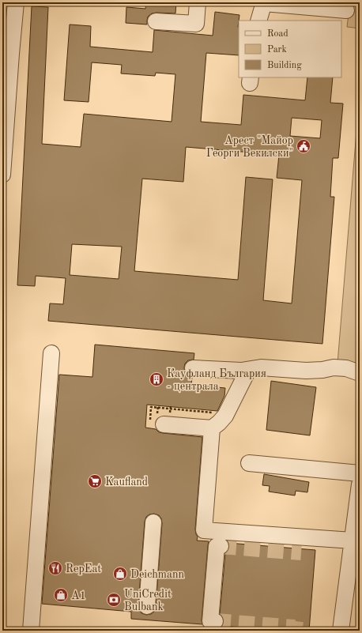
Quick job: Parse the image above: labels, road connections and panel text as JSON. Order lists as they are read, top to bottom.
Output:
{
  "places": {
    "public building": ["Арест \"Майор Георги Векилски\""],
    "building": ["Кауфланд България - централа"],
    "supermarket": ["Kaufland"],
    "restaurant": ["RepEat"],
    "shop": ["Deichmann", "A1"],
    "bank": ["UniCredit Bulbank"]
  },
  "legend": ["Road", "Park", "Building"]
}
